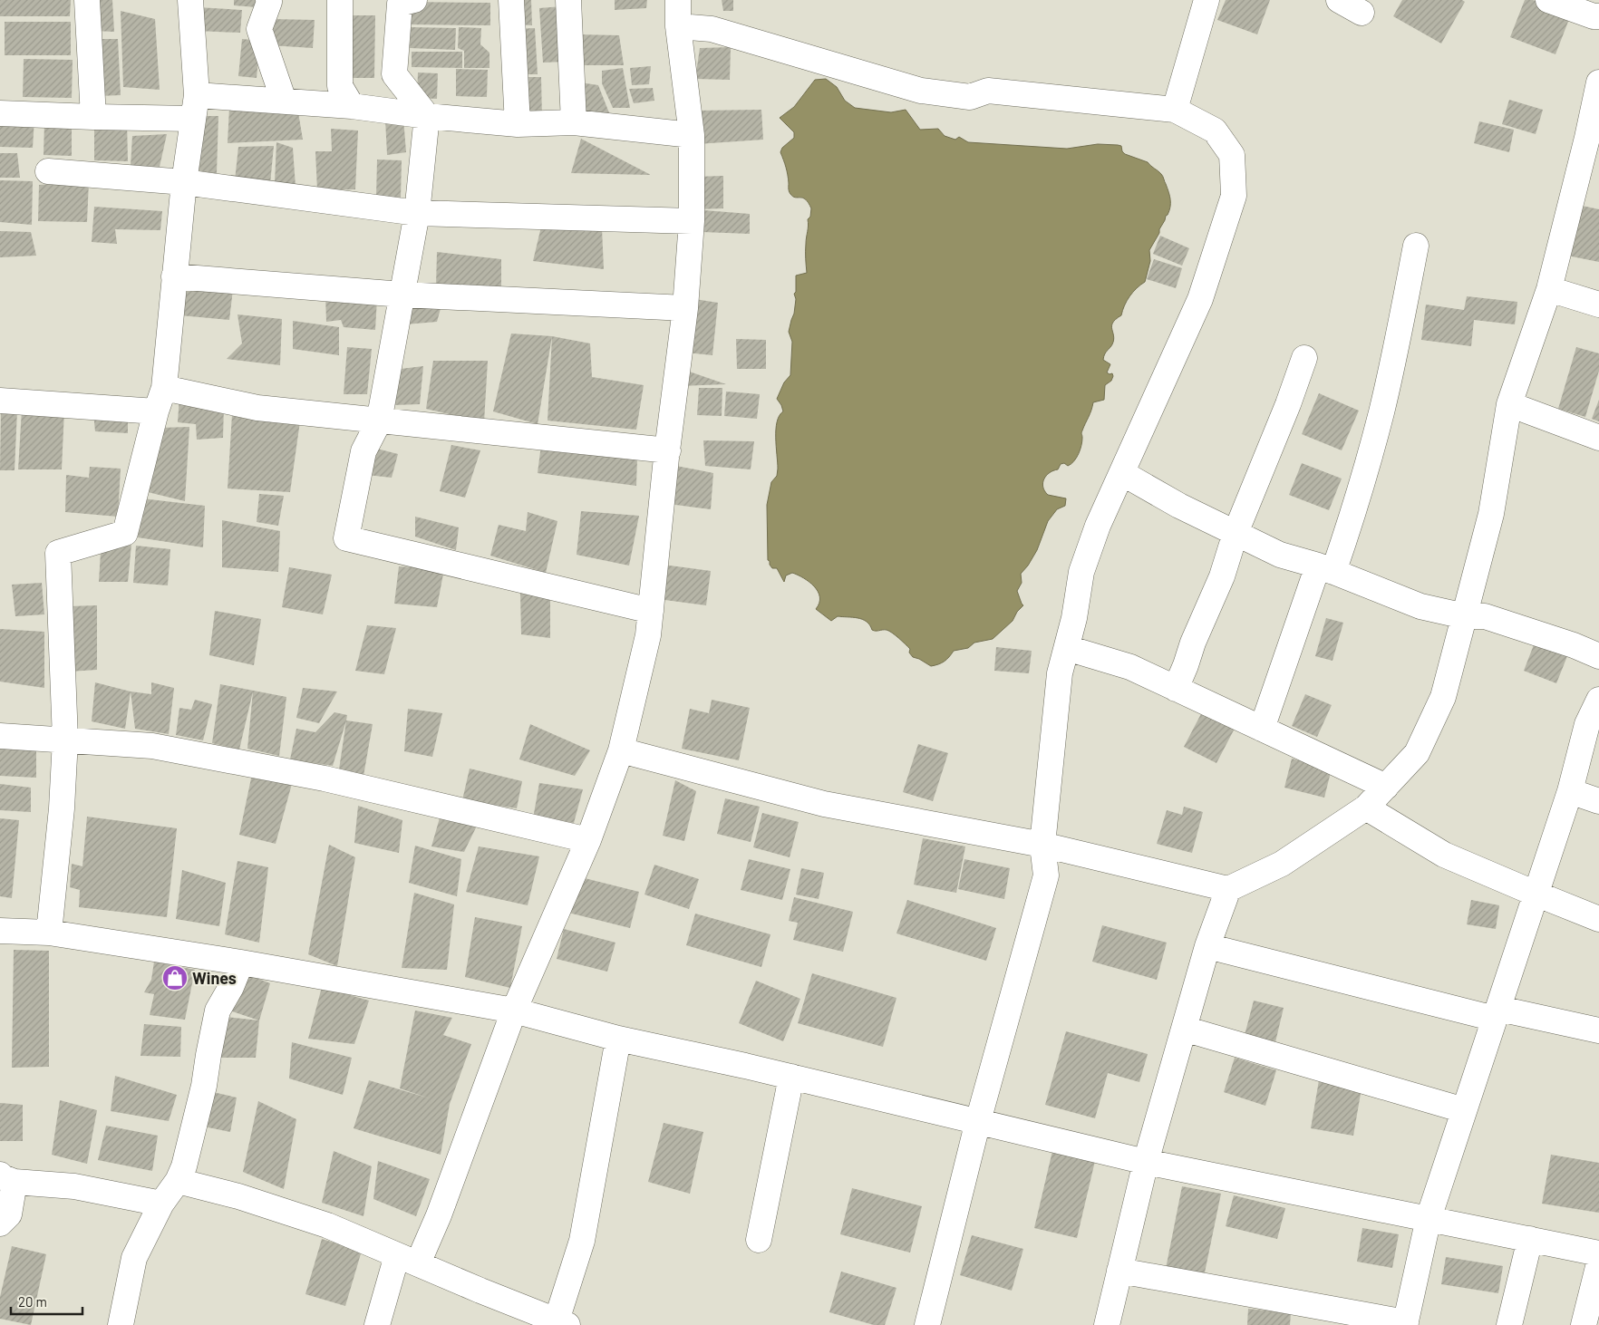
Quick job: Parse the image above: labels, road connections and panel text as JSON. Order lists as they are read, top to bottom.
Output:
{
  "places": {
    "shop": ["Wines"]
  },
  "scale_bar": "20 m"
}
